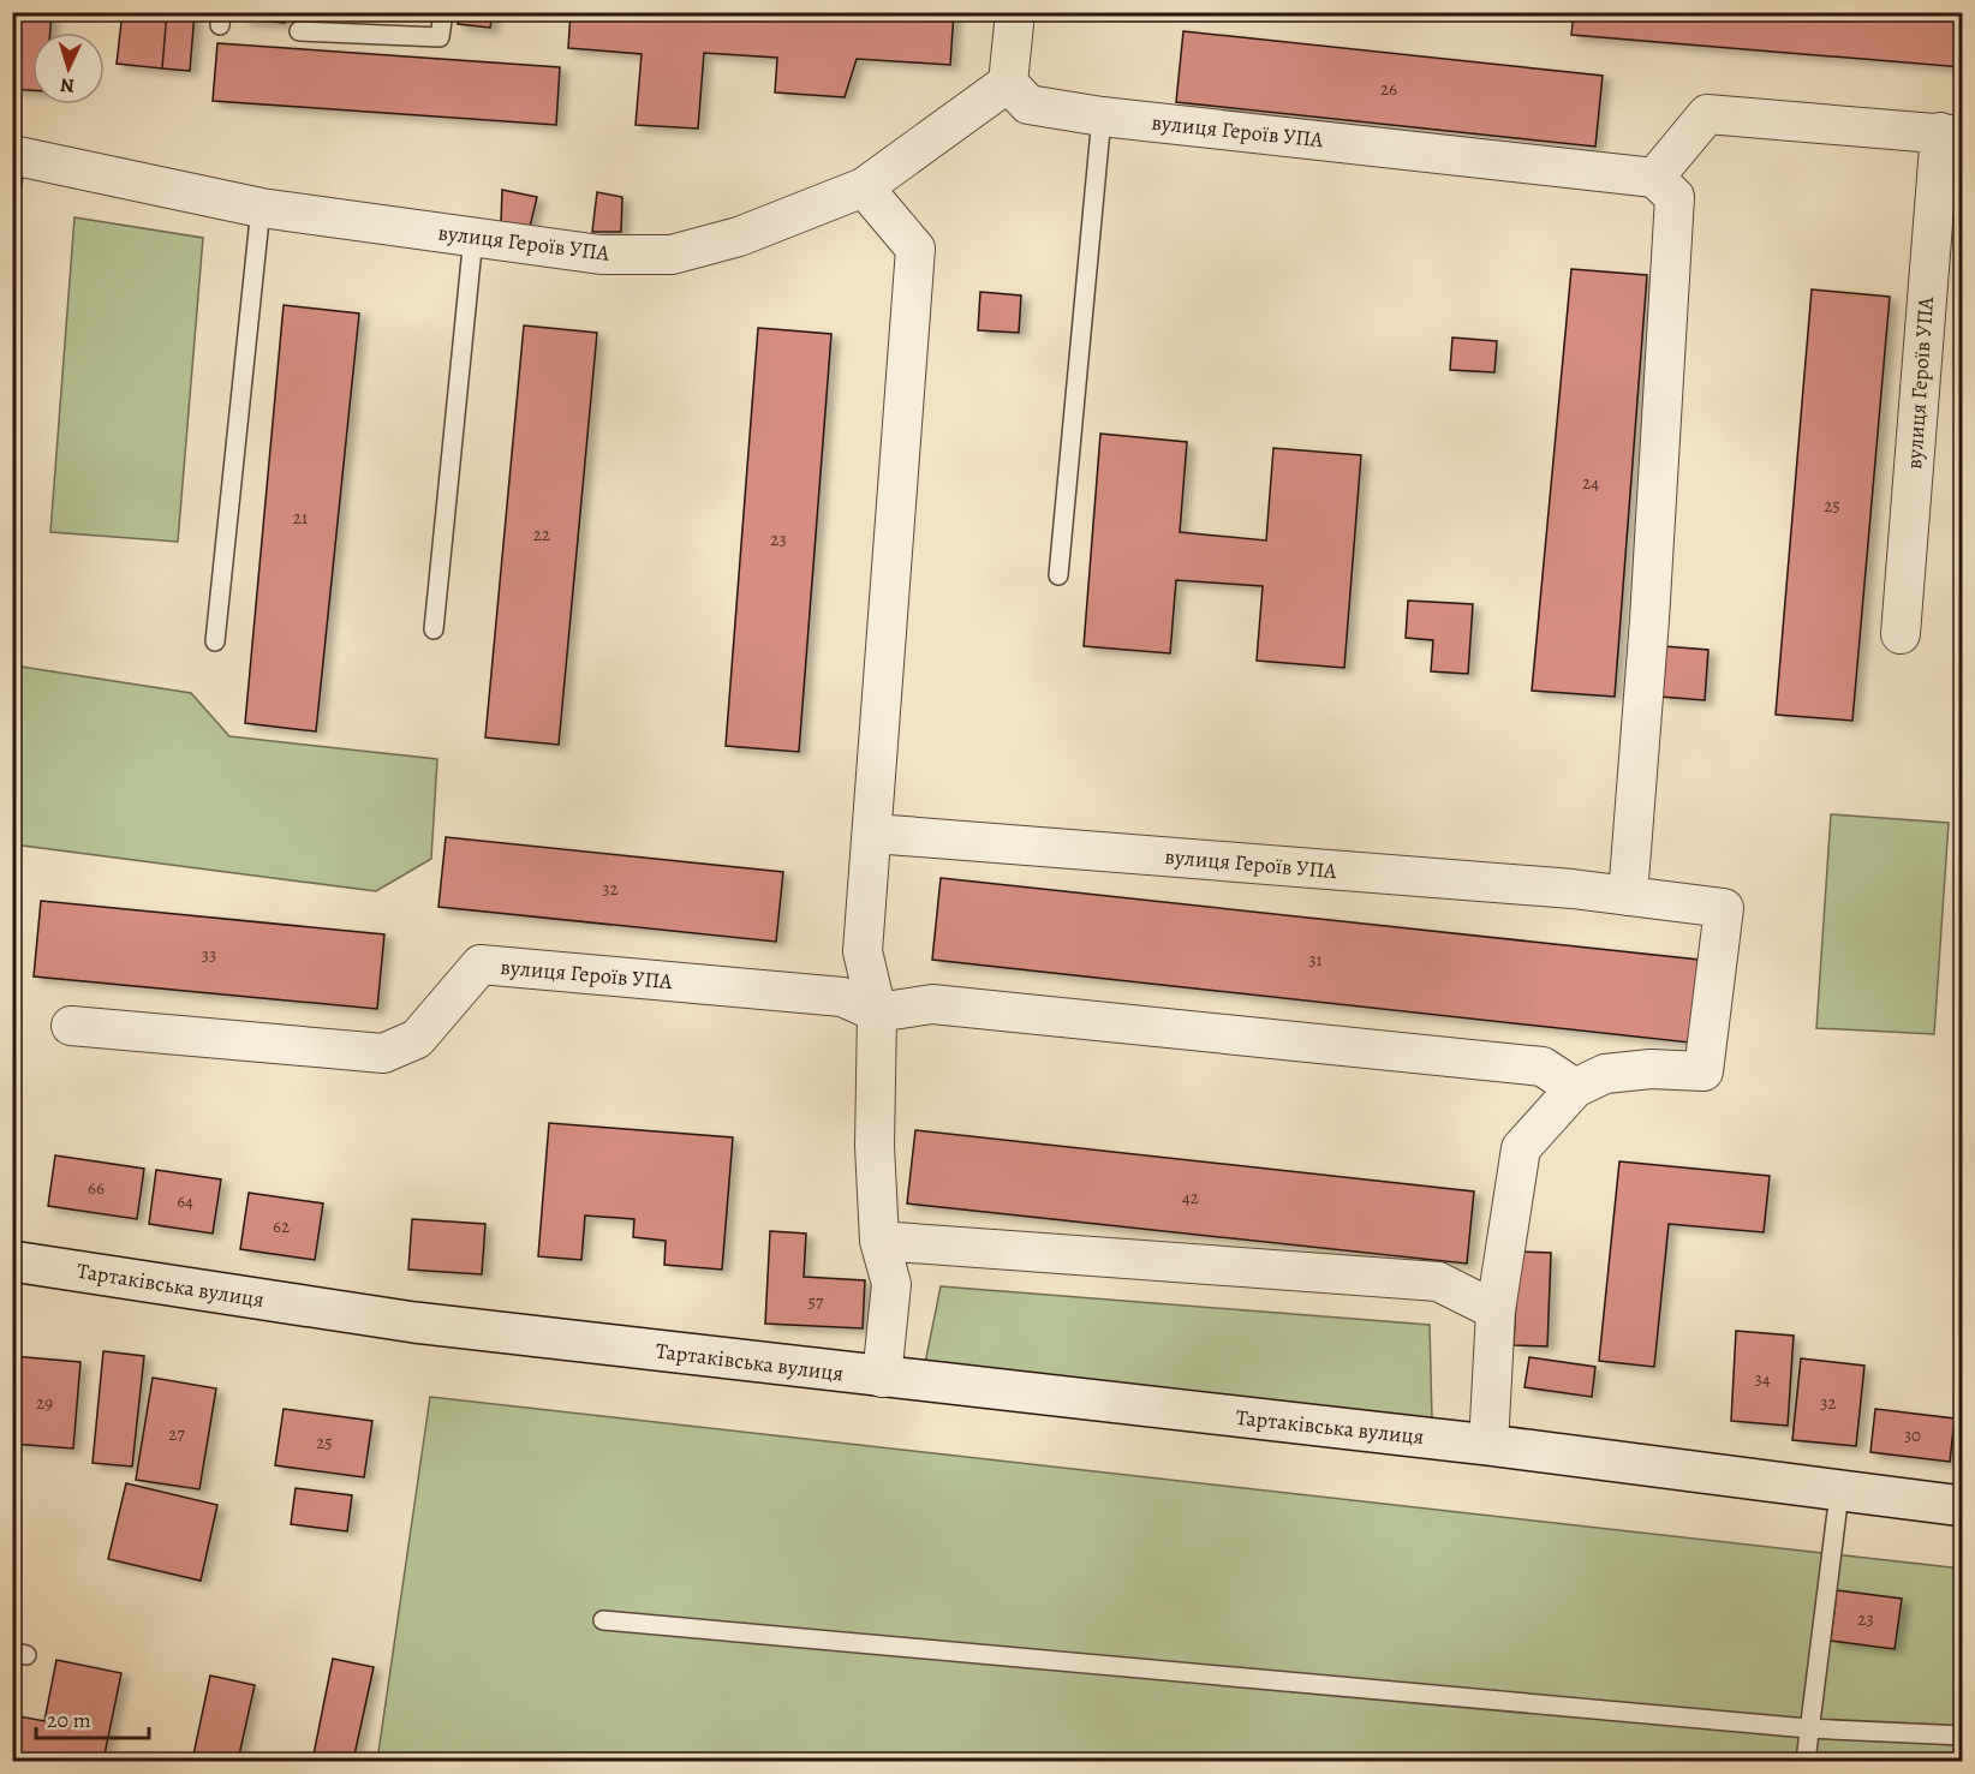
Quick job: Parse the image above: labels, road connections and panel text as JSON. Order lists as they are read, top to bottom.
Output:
{
  "streets": {
    "street": ["вулиця Героїв УПА", "Тартаківська вулиця"]
  },
  "house_numbers": [
    "26",
    "24",
    "25",
    "21",
    "22",
    "23",
    "32",
    "33",
    "31",
    "66",
    "42",
    "64",
    "62",
    "57",
    "34",
    "29",
    "32",
    "27",
    "30",
    "25",
    "23"
  ],
  "scale_bar": "20 m",
  "north": "bottom"
}
